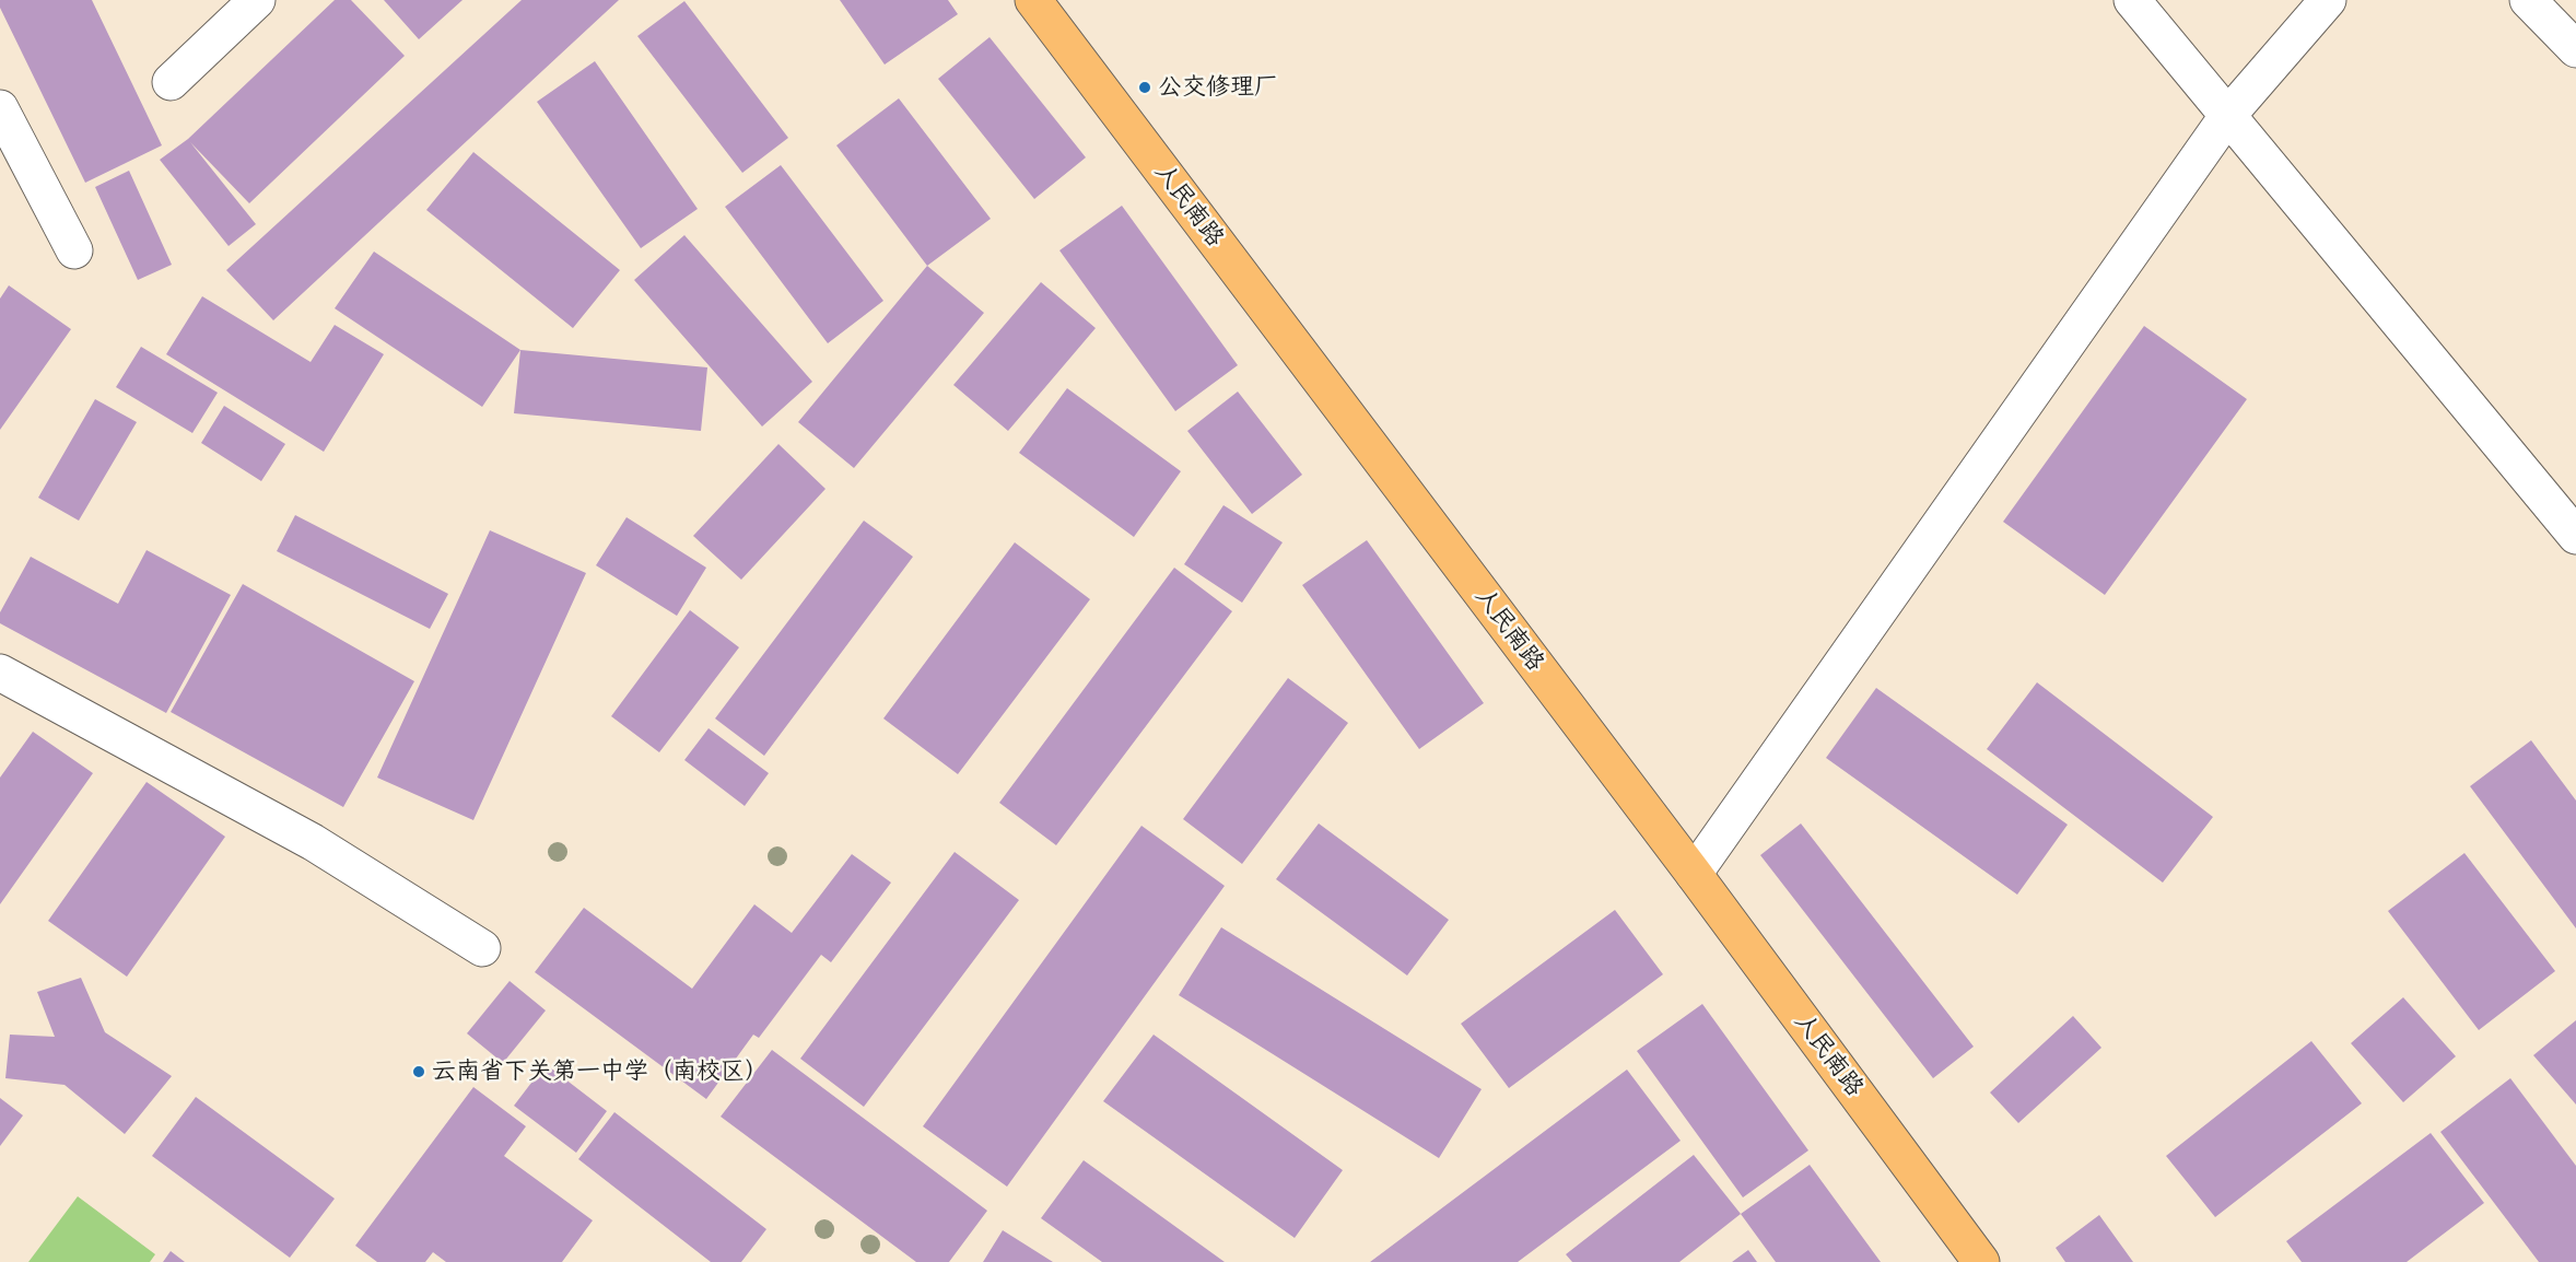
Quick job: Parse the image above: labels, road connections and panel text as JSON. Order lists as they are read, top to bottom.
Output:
{
  "streets": {
    "main road": ["人民南路"]
  },
  "places": ["公交修理厂", "云南省下关第一中学（南校区）"]
}
